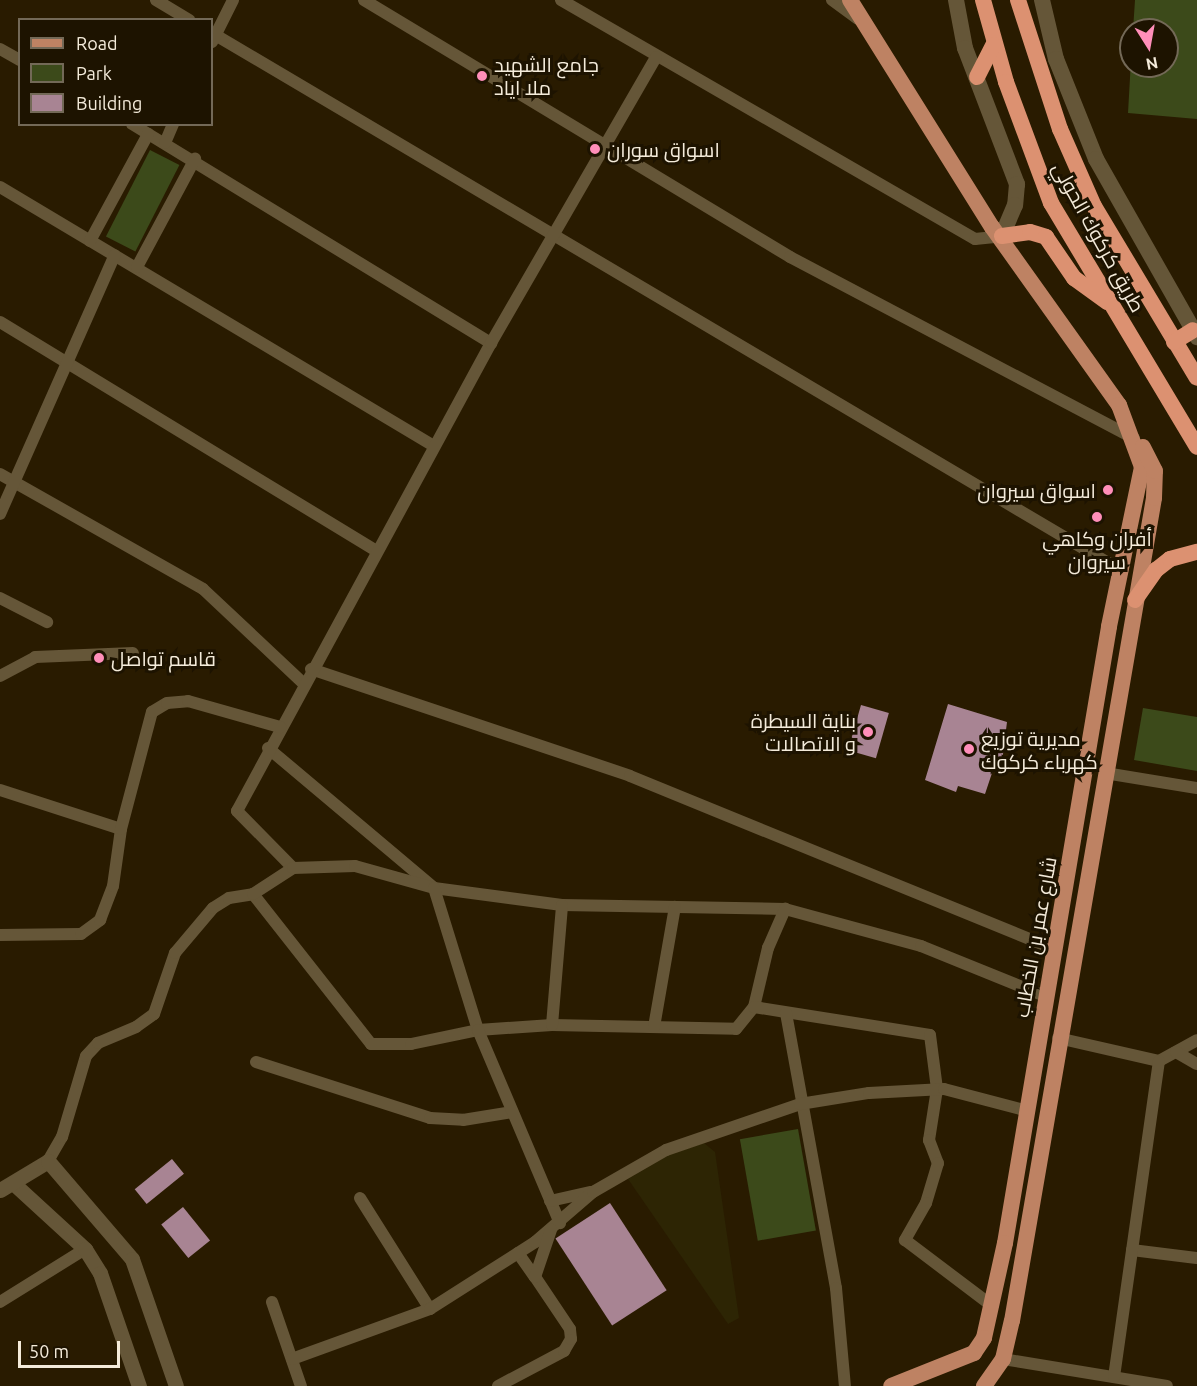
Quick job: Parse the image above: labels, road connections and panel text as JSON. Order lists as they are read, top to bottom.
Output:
{
  "streets": {
    "highway": ["طريق كركوك الحولي"],
    "main road": ["شارع عمر بن الخطاب"]
  },
  "places": [
    "جامع الشهيد ملا اياد",
    "اسواق سوران",
    "اسواق سيروان",
    "أفران وكاهي سيروان",
    "قاسم تواصل",
    "بناية السيطرة و الاتصالات",
    "مديرية توزيع كهرباء كركوك"
  ],
  "legend": ["Road", "Park", "Building"],
  "scale_bar": "50 m",
  "north": "bottom"
}
